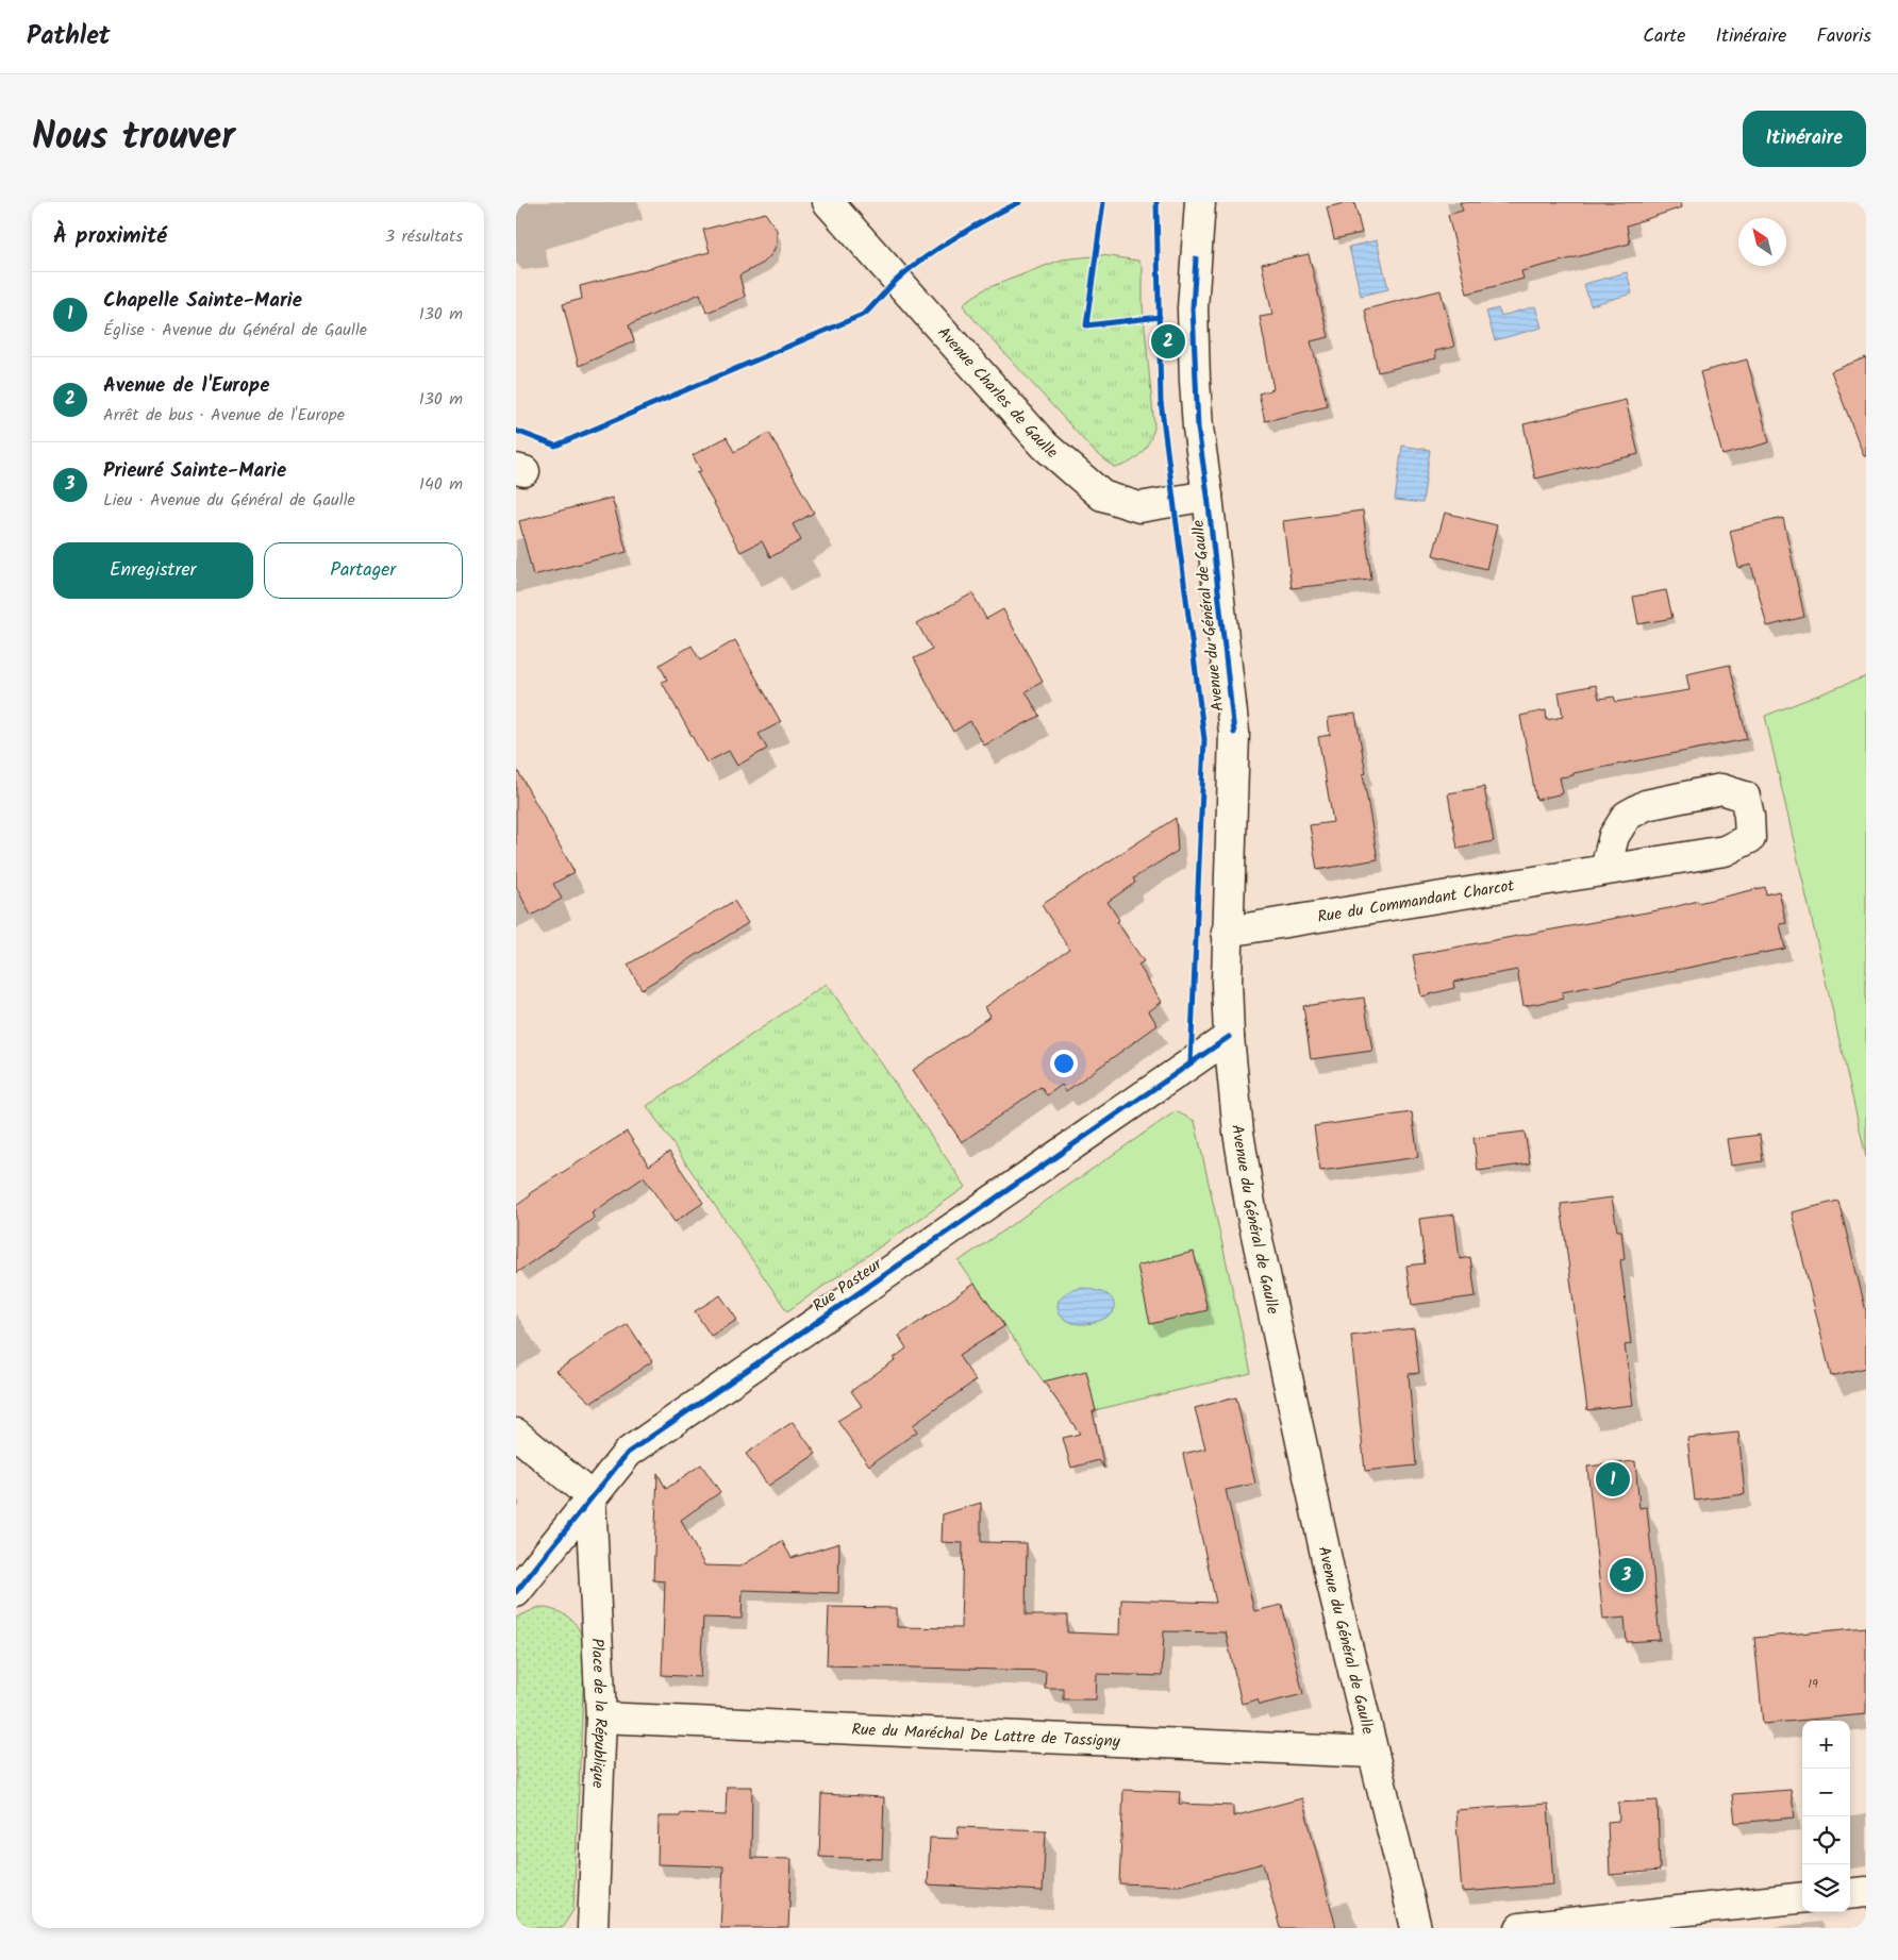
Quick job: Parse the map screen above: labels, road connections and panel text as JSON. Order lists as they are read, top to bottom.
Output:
{
  "streets": {
    "street": [
      "Avenue Charles de Gaulle",
      "Avenue du Général de Gaulle",
      "Rue du Commandant Charcot",
      "Rue Pasteur",
      "Place de la République",
      "Rue du Maréchal De Lattre de Tassigny"
    ]
  },
  "crossings": [
    ["Avenue Charles de Gaulle", "Avenue du Général de Gaulle"],
    ["Avenue du Général de Gaulle", "Rue du Commandant Charcot"],
    ["Avenue du Général de Gaulle", "Rue Pasteur"],
    ["Avenue du Général de Gaulle", "Rue du Maréchal De Lattre de Tassigny"],
    ["Rue Pasteur", "Place de la République"],
    ["Place de la République", "Rue du Maréchal De Lattre de Tassigny"]
  ],
  "house_numbers": ["19"],
  "north": "top left",
  "page": {
    "header": "Pathlet",
    "nav": ["Carte", "Itinéraire", "Favoris"],
    "title": "Nous trouver",
    "buttons": [
      "Itinéraire",
      ["Enregistrer", "Partager"]
    ],
    "heading": ["À proximité", "3 résultats"],
    "list": [
      {
        "mark": "1",
        "name": "Chapelle Sainte-Marie",
        "note": "Église · Avenue du Général de Gaulle",
        "value": "130 m"
      },
      {
        "mark": "2",
        "name": "Avenue de l'Europe",
        "note": "Arrêt de bus · Avenue de l'Europe",
        "value": "130 m"
      },
      {
        "mark": "3",
        "name": "Prieuré Sainte-Marie",
        "note": "Lieu · Avenue du Général de Gaulle",
        "value": "140 m"
      }
    ],
    "pins": ["2", "1", "3"],
    "map_buttons": ["+", "−"]
  }
}
